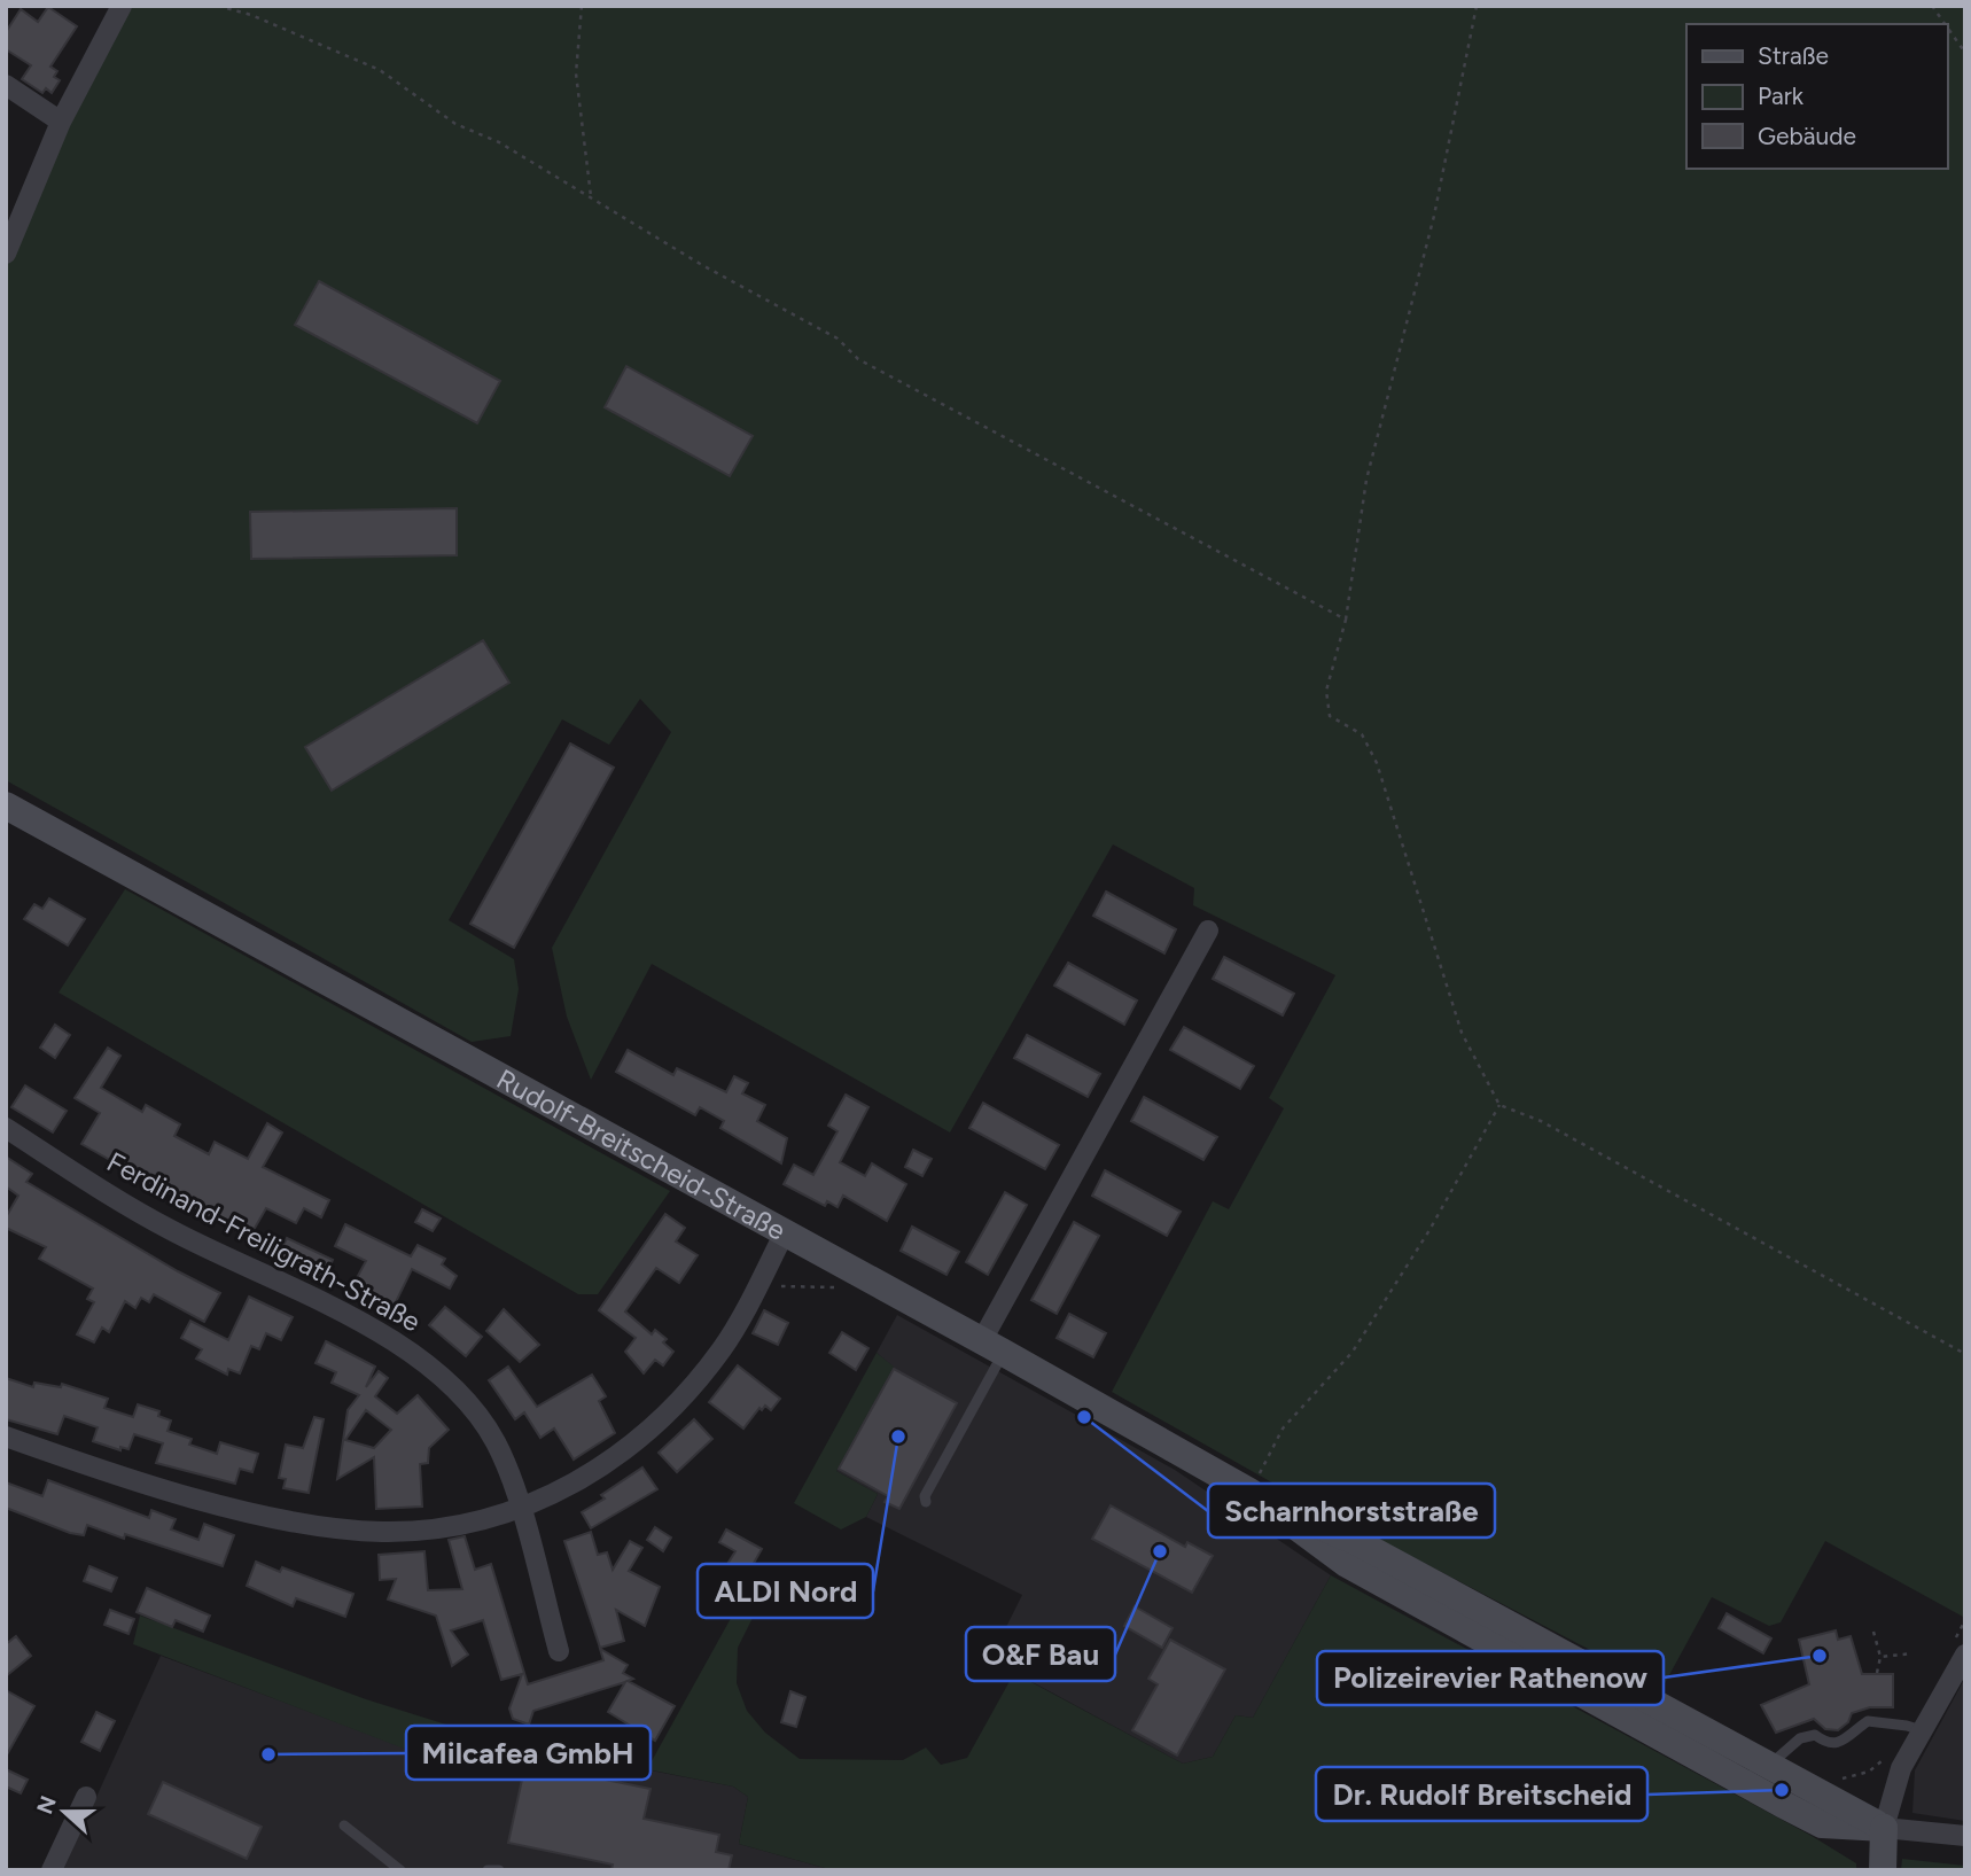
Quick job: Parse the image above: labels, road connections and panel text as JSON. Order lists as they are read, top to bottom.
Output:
{
  "streets": {
    "street": ["Rudolf-Breitscheid-Straße", "Ferdinand-Freiligrath-Straße"]
  },
  "places": [
    "Scharnhorststraße",
    "ALDI Nord",
    "O&F Bau",
    "Polizeirevier Rathenow",
    "Milcafea GmbH",
    "Dr. Rudolf Breitscheid"
  ],
  "legend": ["Straße", "Park", "Gebäude"],
  "north": "left"
}
